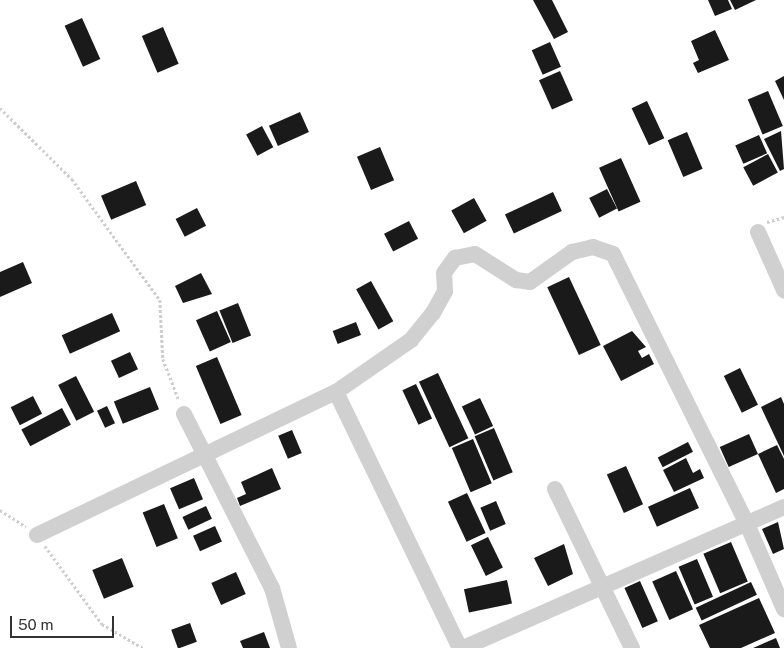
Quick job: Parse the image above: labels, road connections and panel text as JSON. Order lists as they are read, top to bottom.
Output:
{
  "scale_bar": "50 m"
}
